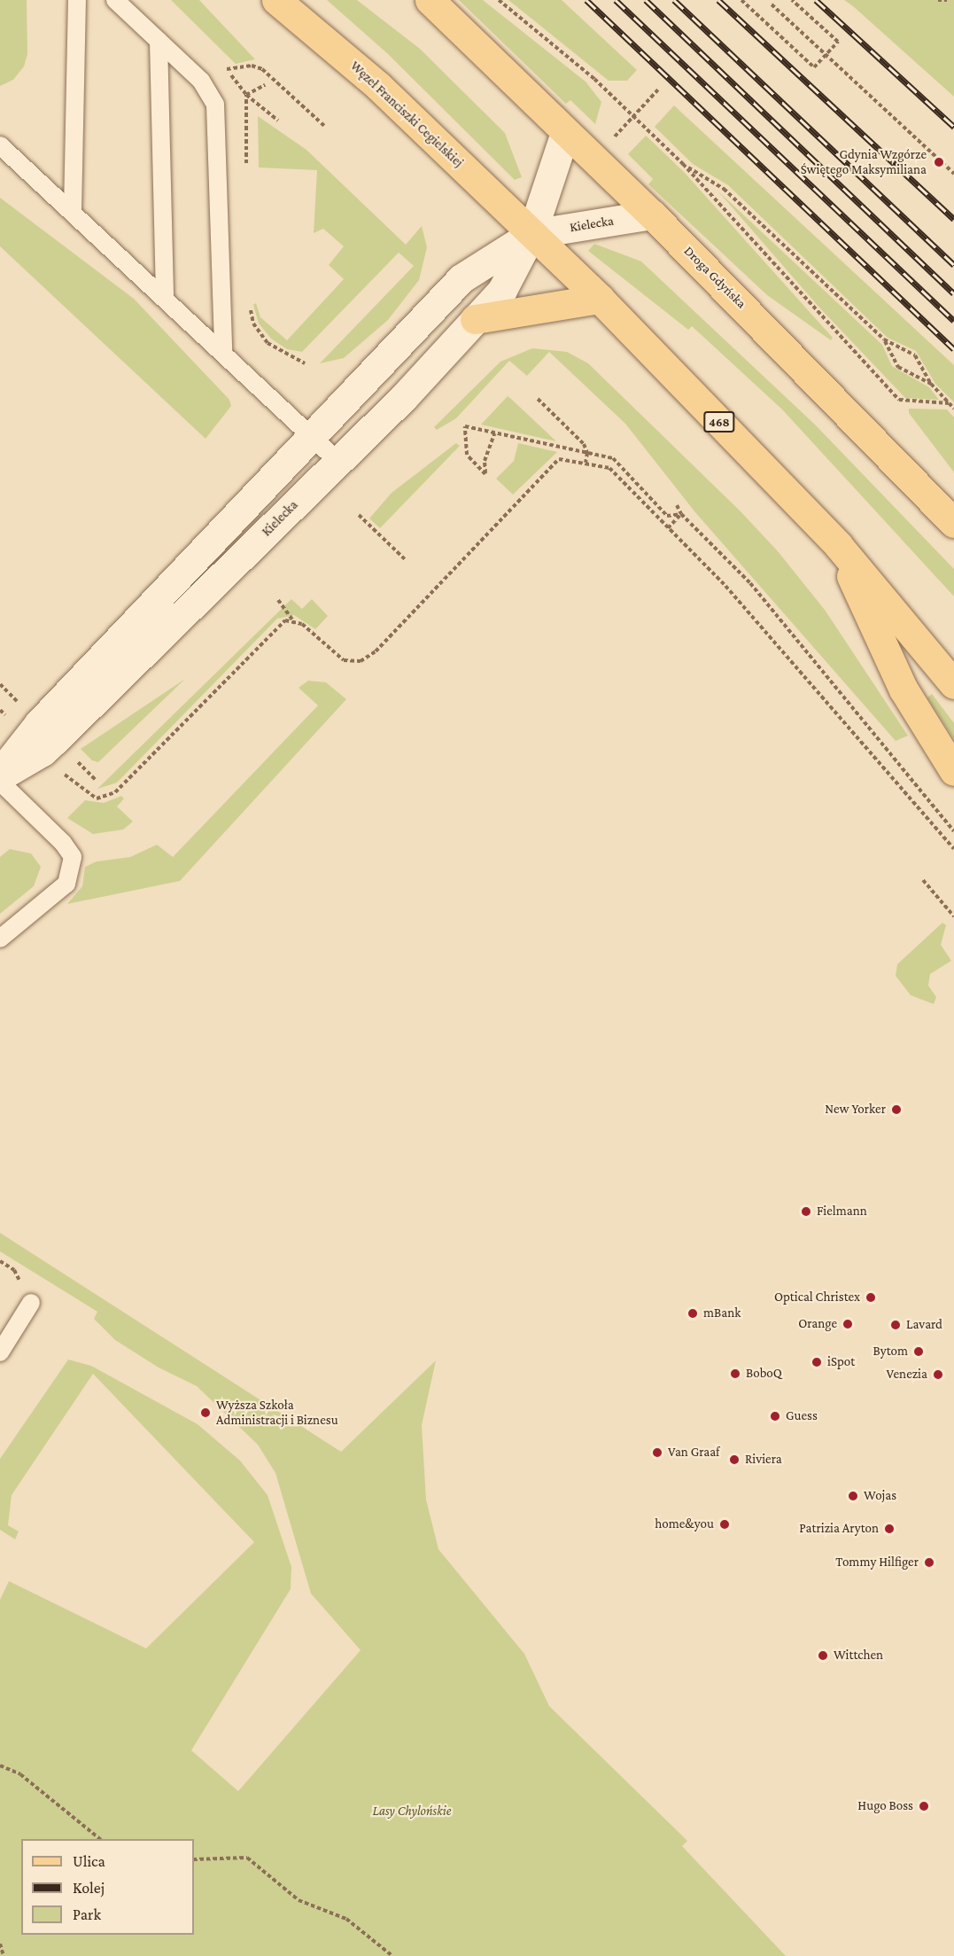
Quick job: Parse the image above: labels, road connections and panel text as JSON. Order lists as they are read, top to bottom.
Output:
{
  "streets": {
    "main road": [
      "Węzeł Franciszki Cegielskiej",
      "Kielecka",
      "Droga Gdyńska",
      "468"
    ]
  },
  "crossings": [
    ["Węzeł Franciszki Cegielskiej", "Kielecka"],
    ["Węzeł Franciszki Cegielskiej", "468"],
    ["Kielecka", "Droga Gdyńska"],
    ["Kielecka", "468"]
  ],
  "parks": ["Lasy Chylońskie"],
  "places": [
    "Gdynia Wzgórze Świętego Maksymiliana",
    "New Yorker",
    "Fielmann",
    "Optical Christex",
    "mBank",
    "Orange",
    "Lavard",
    "Bytom",
    "iSpot",
    "BoboQ",
    "Venezia",
    "Wyższa Szkoła Administracji i Biznesu",
    "Guess",
    "Van Graaf",
    "Riviera",
    "Wojas",
    "home&you",
    "Patrizia Aryton",
    "Tommy Hilfiger",
    "Wittchen",
    "Hugo Boss"
  ],
  "legend": ["Ulica", "Kolej", "Park"]
}
